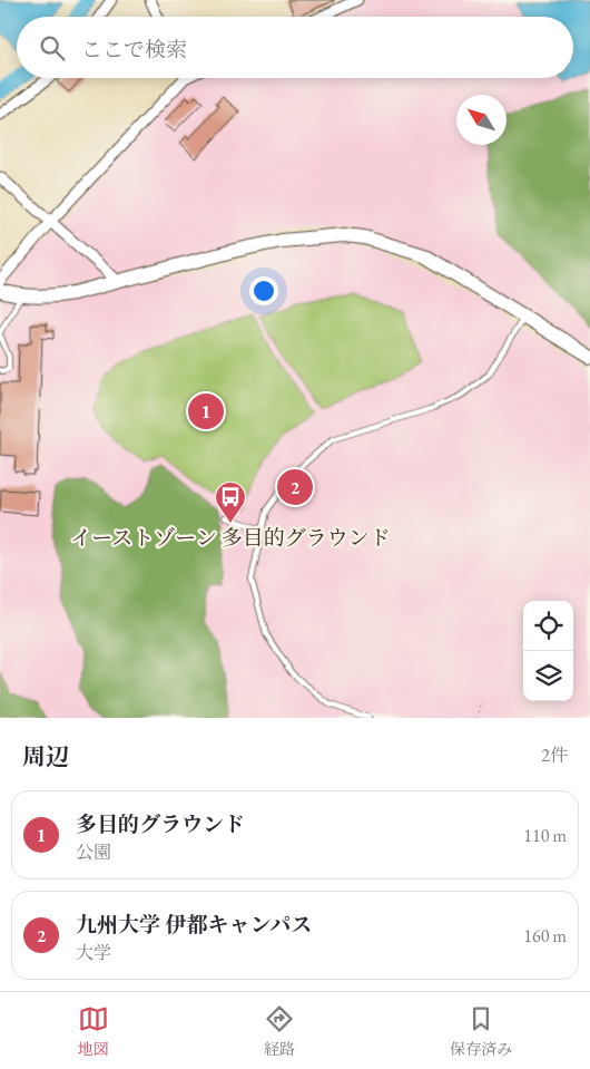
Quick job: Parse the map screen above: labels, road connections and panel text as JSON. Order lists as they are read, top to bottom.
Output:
{
  "places": {
    "bus stop": ["イーストゾーン 多目的グラウンド"]
  },
  "north": "top left",
  "page": {
    "search": "ここで検索",
    "pins": ["1", "2"],
    "heading": ["周辺", "2件"],
    "list": [
      {
        "mark": "1",
        "name": "多目的グラウンド",
        "note": "公園",
        "value": "110 m"
      },
      {
        "mark": "2",
        "name": "九州大学 伊都キャンパス",
        "note": "大学",
        "value": "160 m"
      }
    ],
    "nav": ["地図", "経路", "保存済み"]
  }
}
